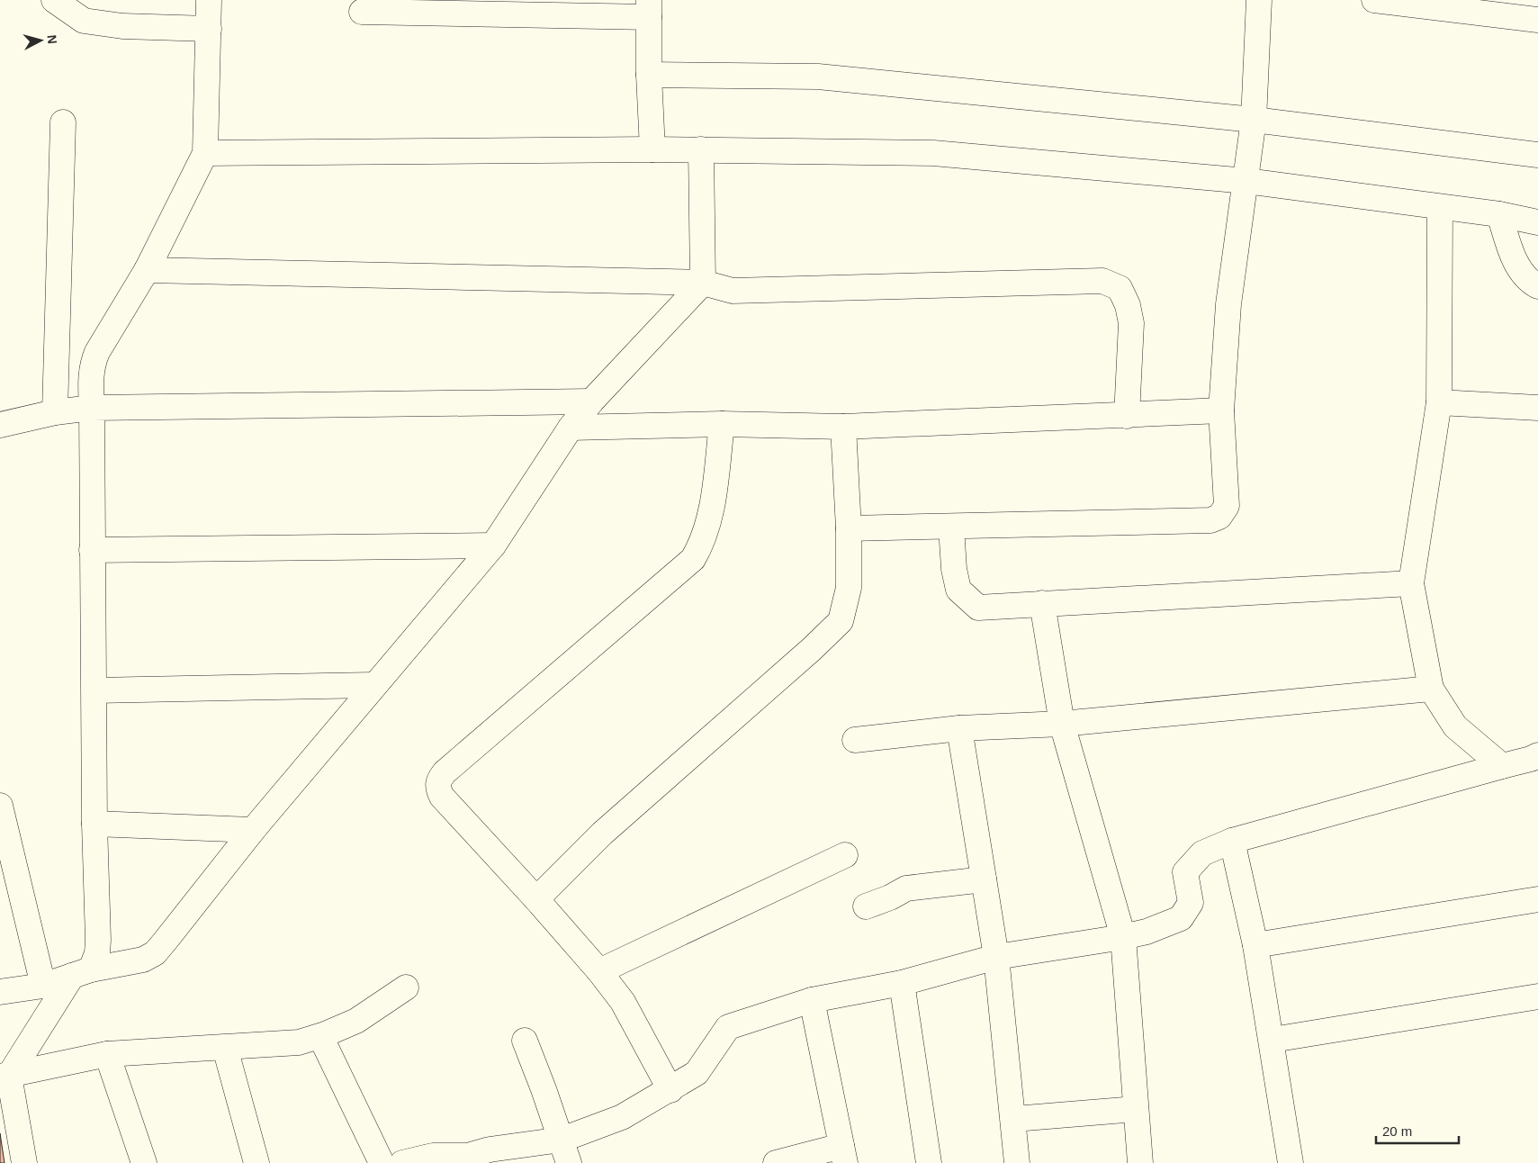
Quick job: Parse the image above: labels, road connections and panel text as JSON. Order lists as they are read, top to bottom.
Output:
{
  "scale_bar": "20 m",
  "north": "right"
}
